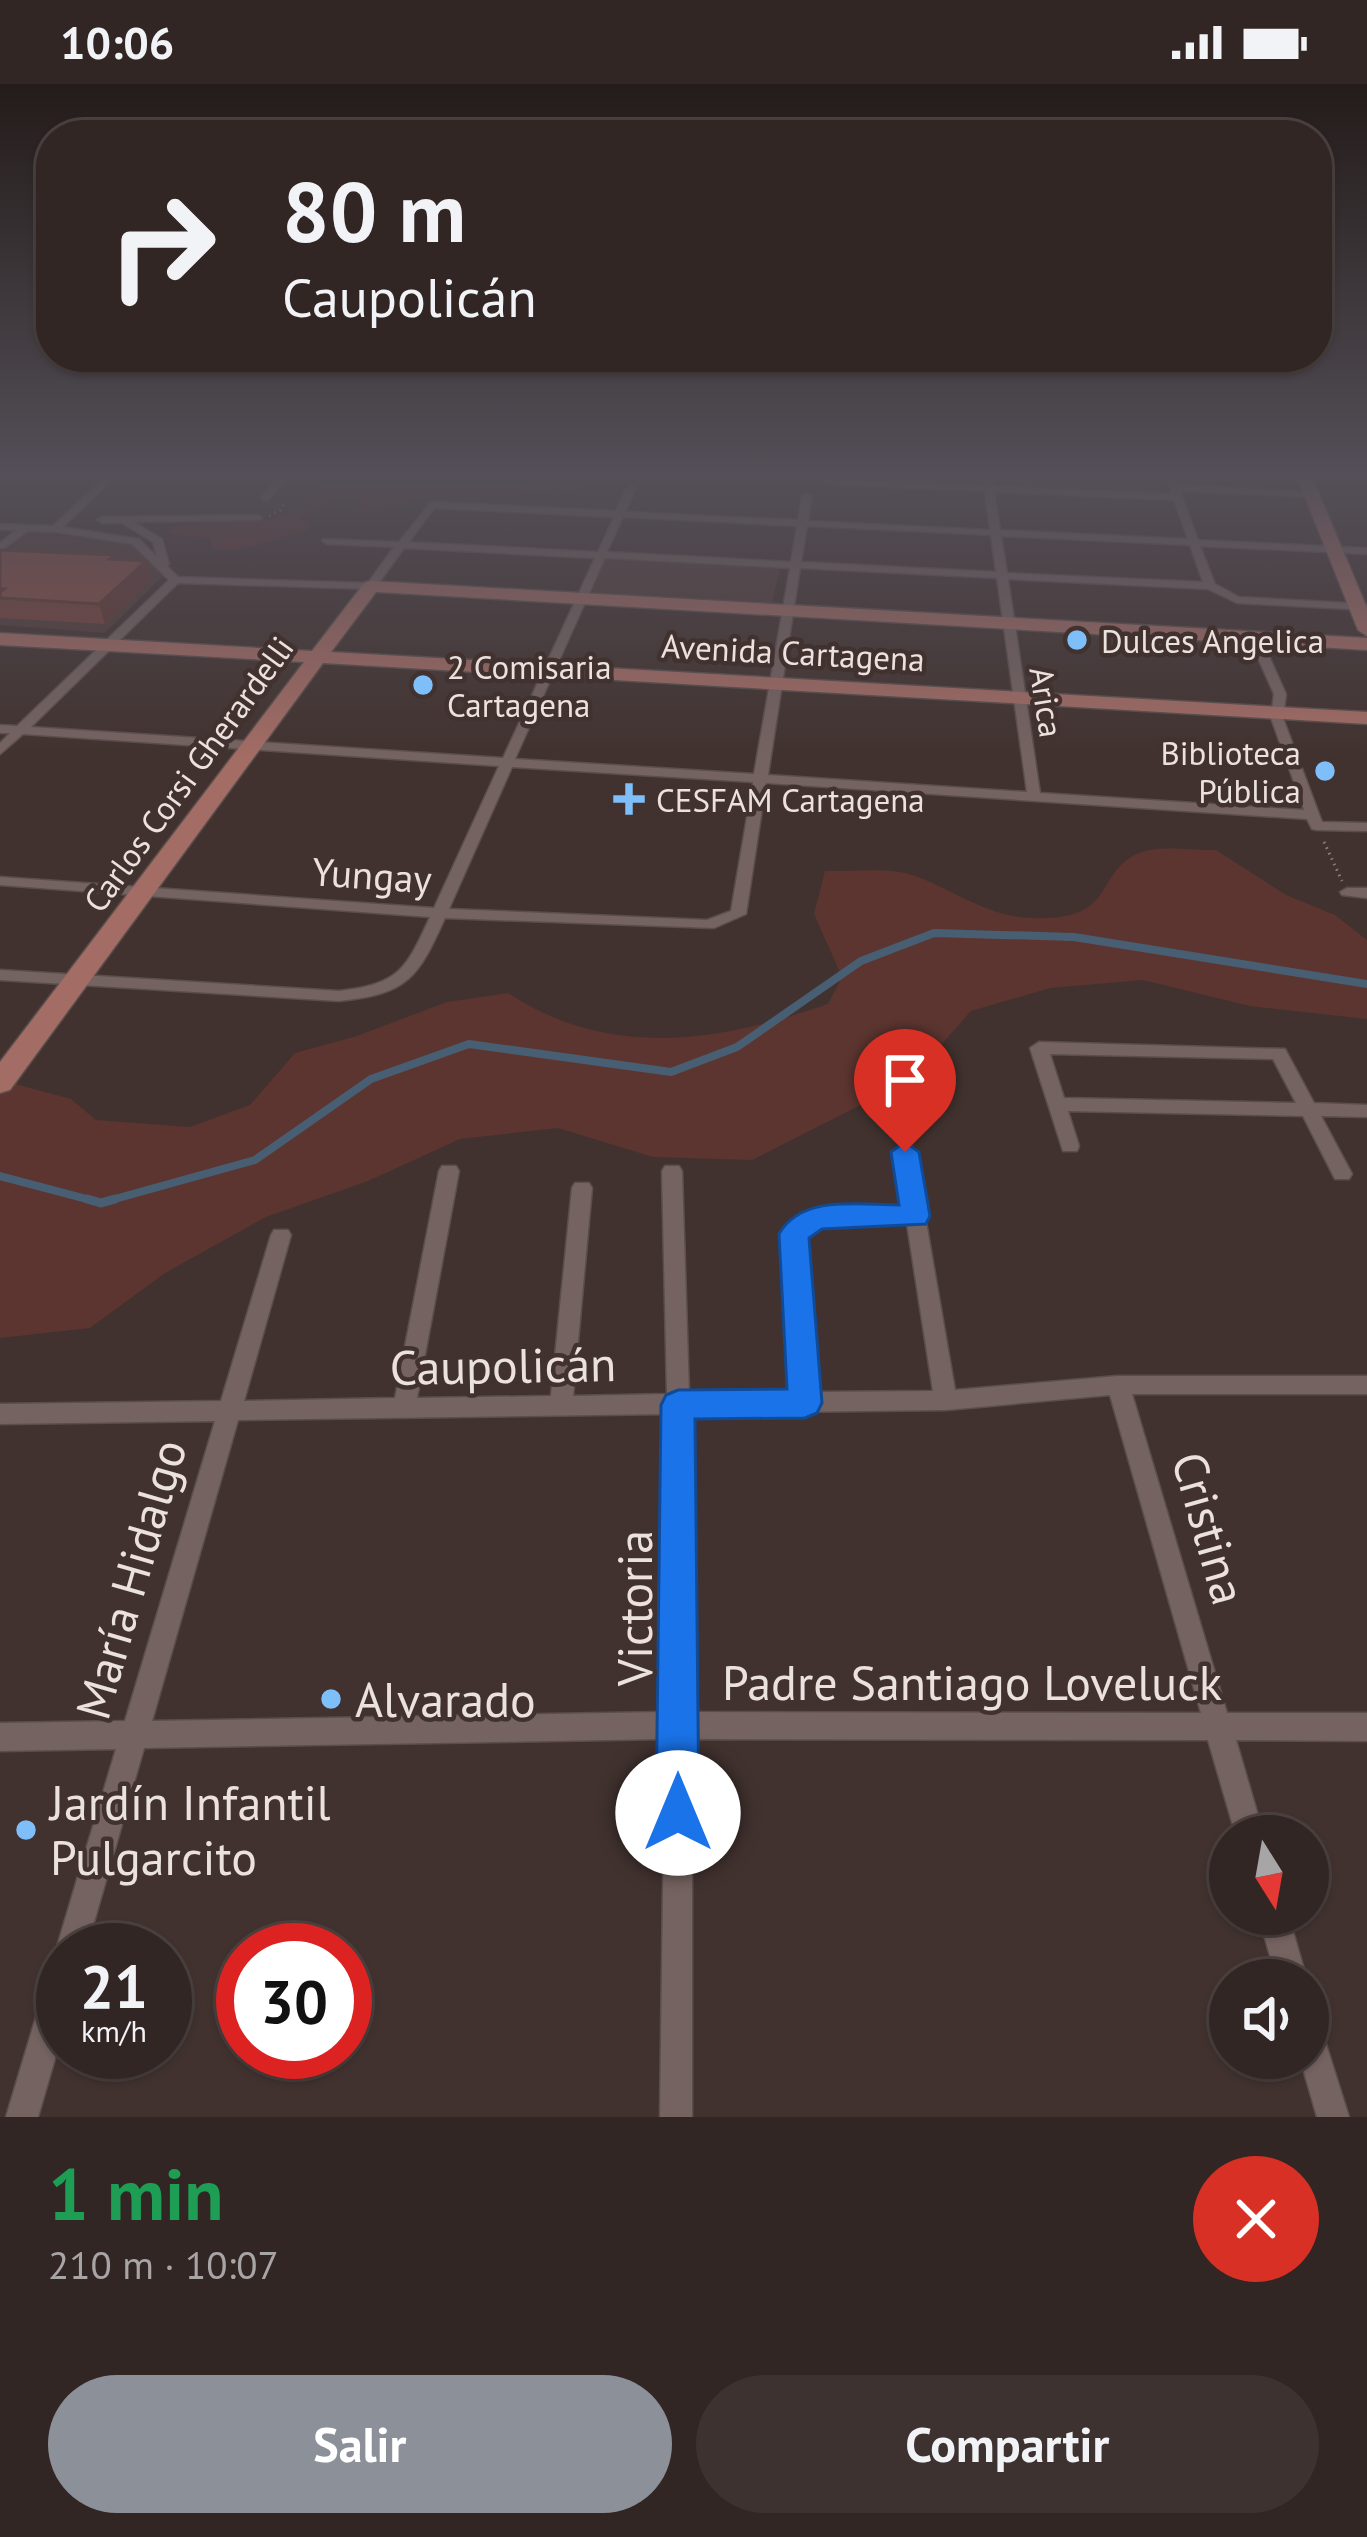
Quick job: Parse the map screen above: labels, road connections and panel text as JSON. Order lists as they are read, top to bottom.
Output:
{
  "streets": {
    "main road": ["Avenida Cartagena", "Carlos Corsi Gherardelli"],
    "street": [
      "Arica",
      "Yungay",
      "Caupolicán",
      "Cristina",
      "María Hidalgo",
      "Victoria",
      "Padre Santiago Loveluck"
    ]
  },
  "crossings": [
    ["Avenida Cartagena", "Arica"],
    ["Avenida Cartagena", "Carlos Corsi Gherardelli"],
    ["Carlos Corsi Gherardelli", "Yungay"],
    ["Caupolicán", "Cristina"],
    ["Caupolicán", "María Hidalgo"],
    ["Caupolicán", "Victoria"],
    ["Cristina", "Padre Santiago Loveluck"],
    ["María Hidalgo", "Padre Santiago Loveluck"],
    ["Victoria", "Padre Santiago Loveluck"]
  ],
  "places": {
    "other": [
      "Dulces Angelica",
      "2 Comisaria Cartagena",
      "Biblioteca Pública",
      "Alvarado",
      "Jardín Infantil Pulgarcito"
    ],
    "health": ["CESFAM Cartagena"]
  },
  "north": "bottom",
  "page": {
    "status": "10:06",
    "turn": ["80 m", "Caupolicán"],
    "speed": "21 km/h",
    "limit": "30",
    "heading": ["1 min", "210 m · 10:07"],
    "buttons": ["Salir", "Compartir"]
  }
}
